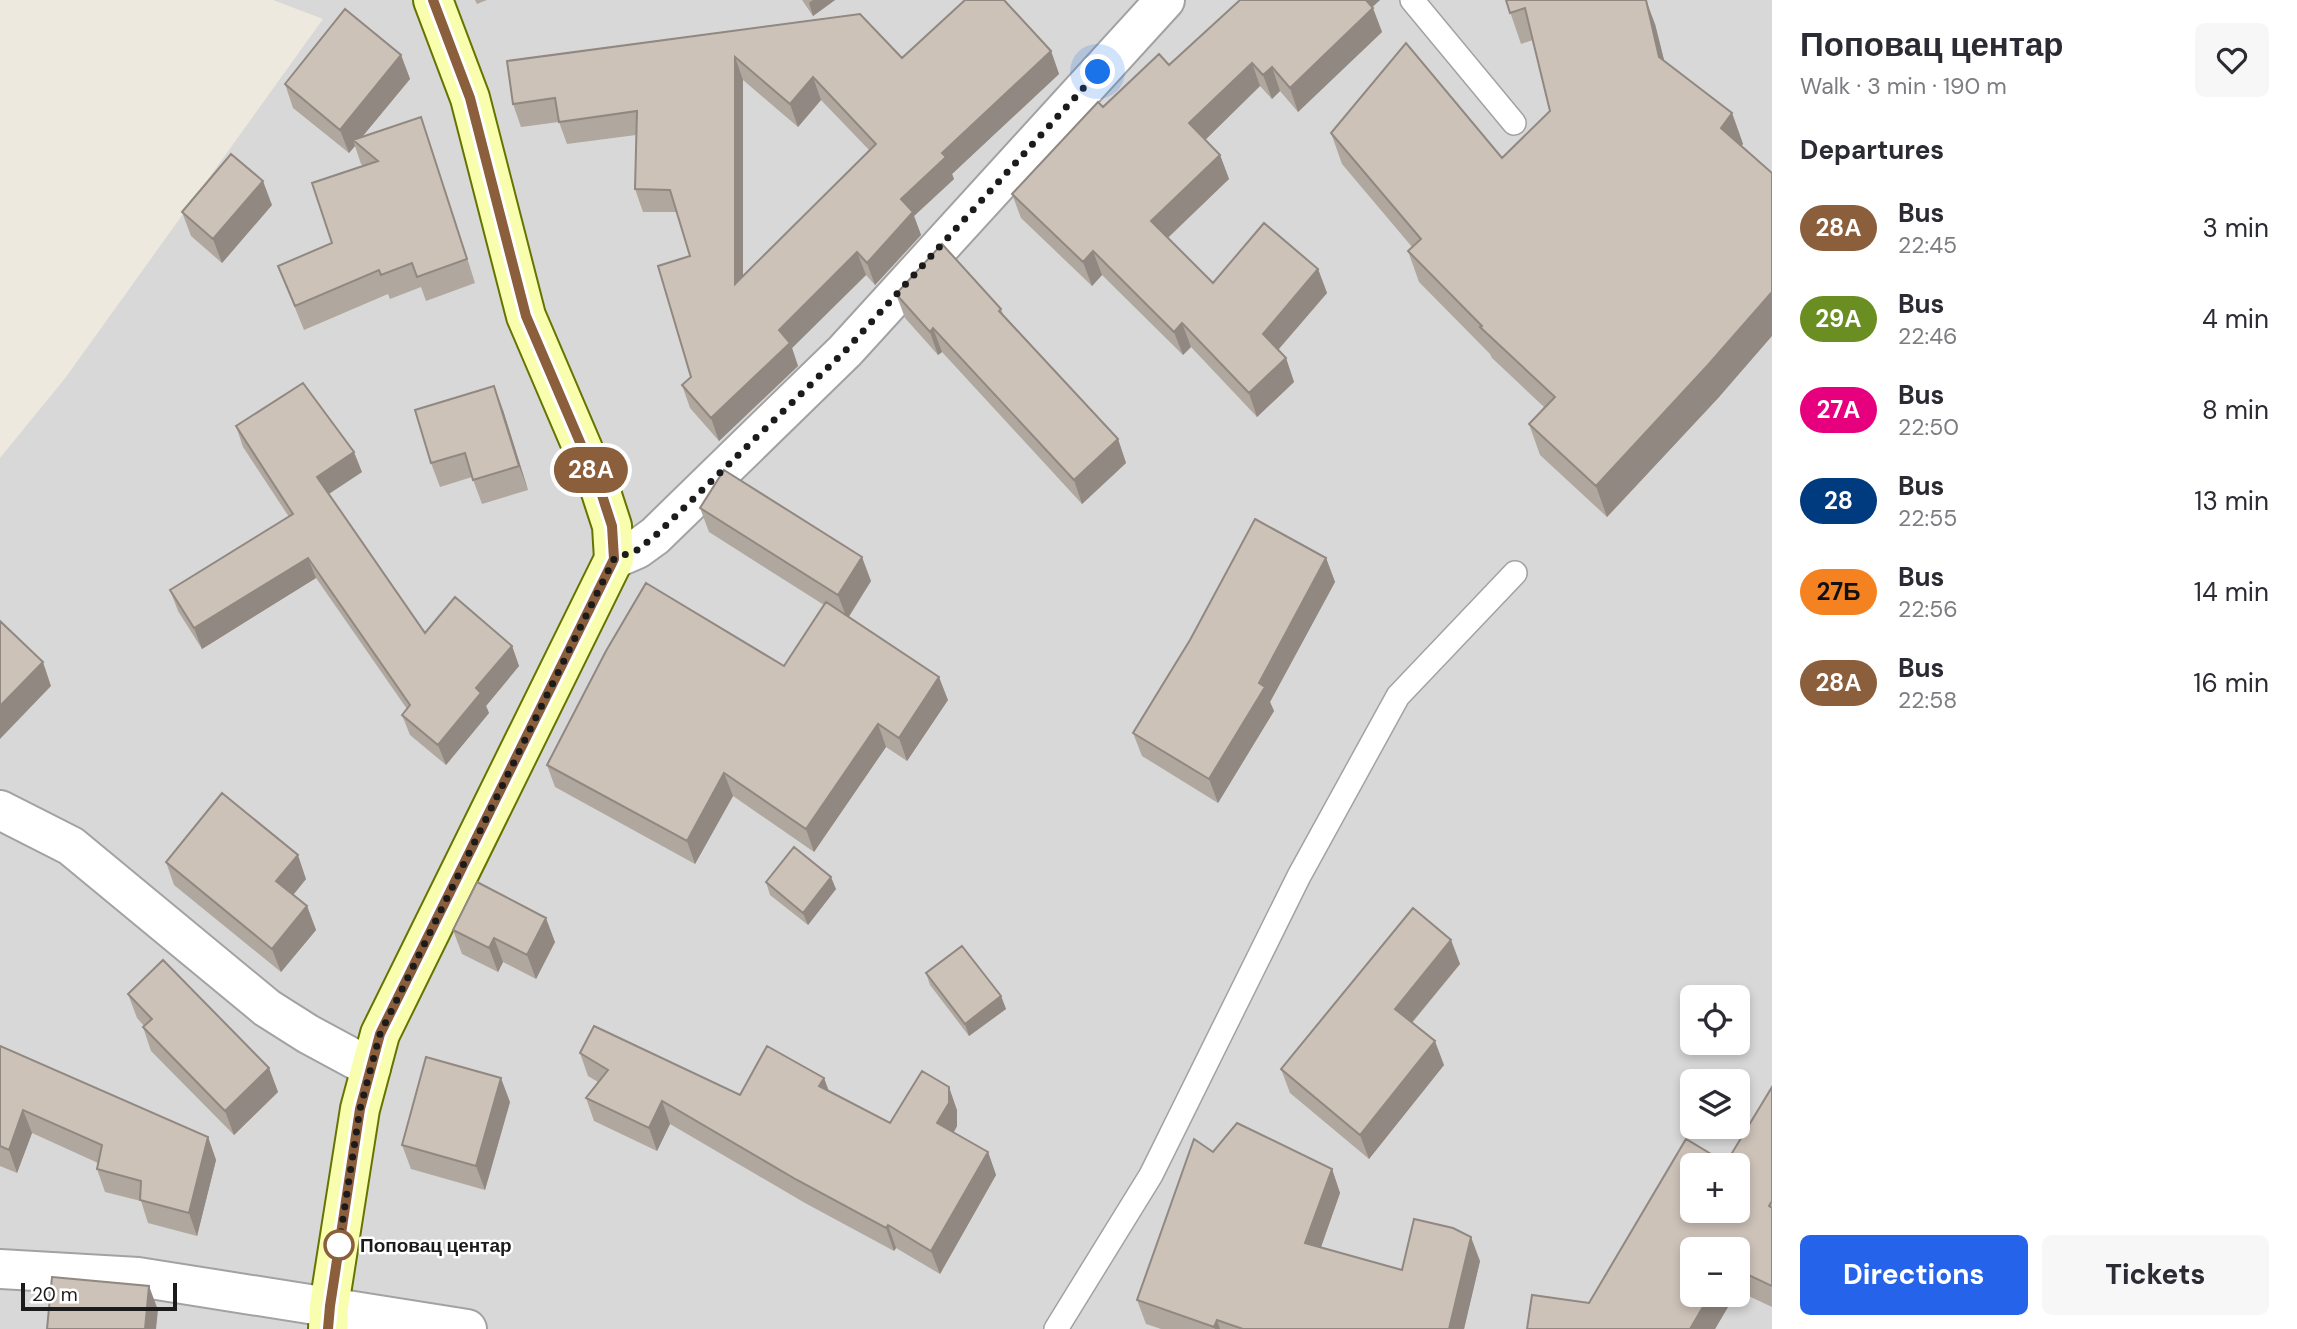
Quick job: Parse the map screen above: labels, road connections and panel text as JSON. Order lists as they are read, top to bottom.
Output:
{
  "places": ["Поповац центар"],
  "lines": ["bus line 28А"],
  "scale_bar": "20 m",
  "page": {
    "on_map": "28А",
    "heading": [
      ["Поповац центар", "Walk · 3 min · 190 m"],
      "Departures"
    ],
    "list": [
      {
        "mark": "28А",
        "name": "Bus",
        "note": "22:45",
        "value": "3 min"
      },
      {
        "mark": "29А",
        "name": "Bus",
        "note": "22:46",
        "value": "4 min"
      },
      {
        "mark": "27А",
        "name": "Bus",
        "note": "22:50",
        "value": "8 min"
      },
      {
        "mark": "28",
        "name": "Bus",
        "note": "22:55",
        "value": "13 min"
      },
      {
        "mark": "27Б",
        "name": "Bus",
        "note": "22:56",
        "value": "14 min"
      },
      {
        "mark": "28А",
        "name": "Bus",
        "note": "22:58",
        "value": "16 min"
      }
    ],
    "map_buttons": ["+", "−"],
    "buttons": ["Directions", "Tickets"],
    "scale": "20 m"
  }
}
